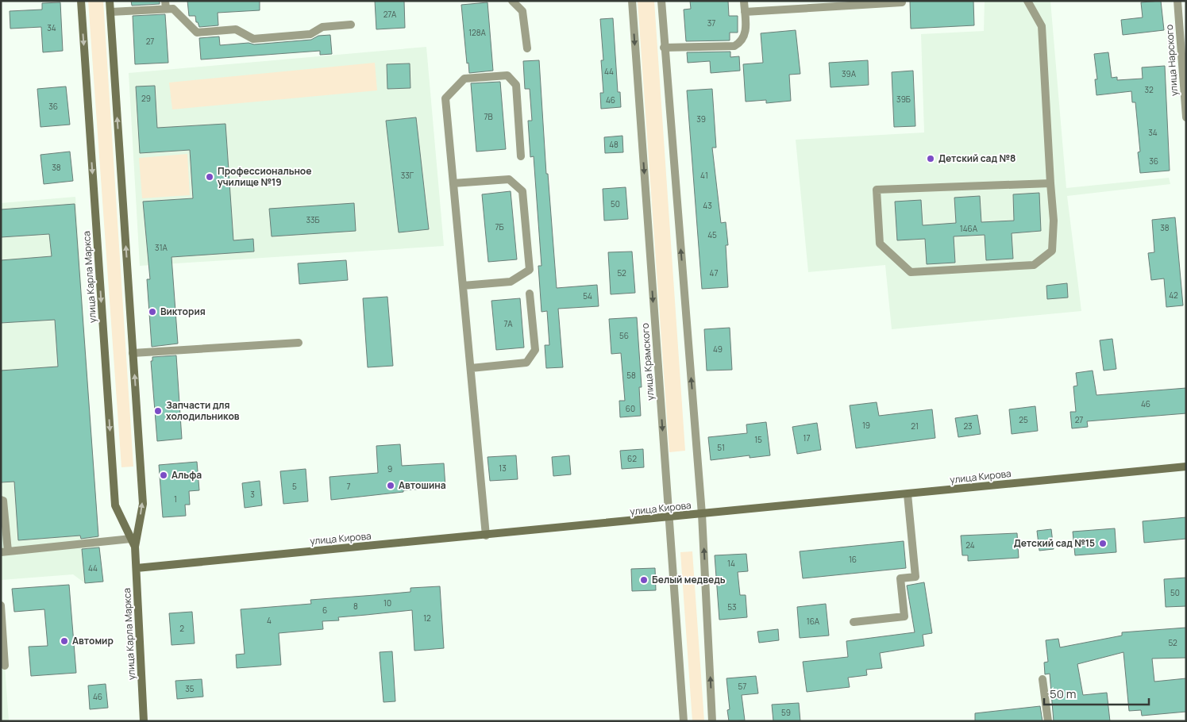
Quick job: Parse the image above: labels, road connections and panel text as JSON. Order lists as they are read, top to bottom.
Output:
{
  "streets": {
    "main road": ["улица Карла Маркса", "улица Кирова"],
    "street": ["улица Нарского", "улица Крамского"]
  },
  "crossings": [
    ["улица Карла Маркса", "улица Кирова"],
    ["улица Крамского", "улица Кирова"]
  ],
  "places": [
    "Детский сад №8",
    "Профессиональное училище №19",
    "Виктория",
    "Запчасти для холодильников",
    "Альфа",
    "Автошина",
    "Детский сад №15",
    "Белый медведь",
    "Автомир"
  ],
  "house_numbers": [
    "27А",
    "37",
    "34",
    "128А",
    "27",
    "44",
    "39А",
    "32",
    "29",
    "39Б",
    "46",
    "36",
    "7В",
    "39",
    "34",
    "48",
    "36",
    "38",
    "33Г",
    "41",
    "50",
    "43",
    "33Б",
    "7Б",
    "38",
    "146А",
    "45",
    "31А",
    "52",
    "47",
    "42",
    "54",
    "7А",
    "56",
    "49",
    "58",
    "46",
    "60",
    "25",
    "27",
    "19",
    "21",
    "23",
    "17",
    "15",
    "51",
    "62",
    "13",
    "9",
    "5",
    "7",
    "3",
    "1",
    "24",
    "16",
    "14",
    "44",
    "50",
    "10",
    "8",
    "53",
    "6",
    "12",
    "4",
    "16А",
    "2",
    "52",
    "57",
    "35",
    "46",
    "59"
  ],
  "scale_bar": "50 m"
}
